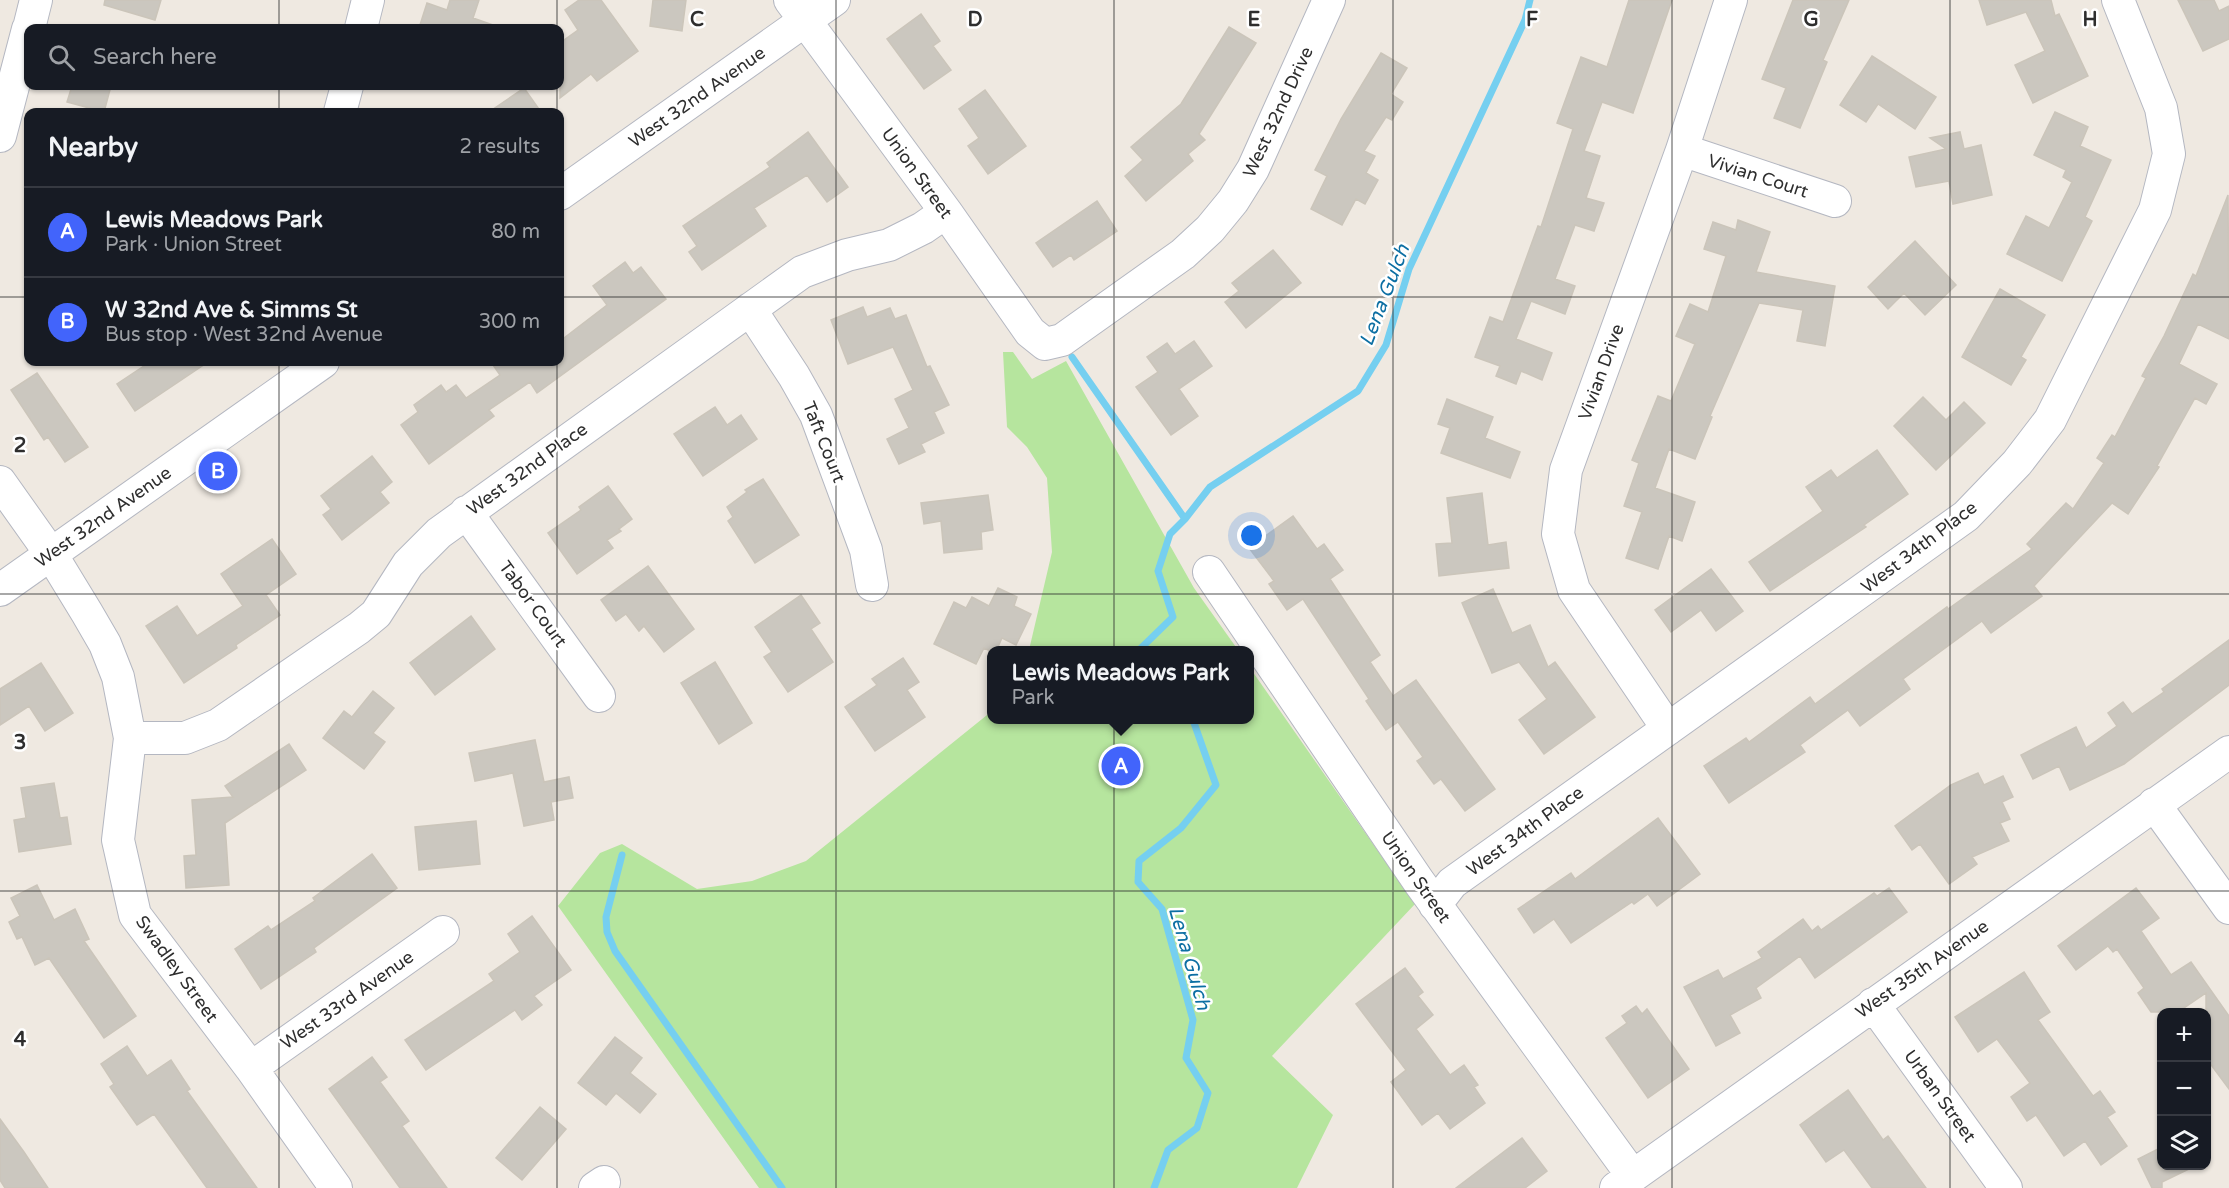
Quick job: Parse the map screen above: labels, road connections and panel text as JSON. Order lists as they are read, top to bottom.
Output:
{
  "streets": {
    "street": [
      "West 32nd Avenue",
      "West 32nd Drive",
      "Union Street",
      "Vivian Court",
      "Vivian Drive",
      "Taft Court",
      "West 32nd Place",
      "West 34th Place",
      "Tabor Court",
      "Swadley Street",
      "West 35th Avenue",
      "West 33rd Avenue",
      "Urban Street"
    ]
  },
  "crossings": [
    ["West 32nd Avenue", "Union Street"],
    ["West 32nd Avenue", "Swadley Street"],
    ["West 32nd Drive", "Union Street"],
    ["Union Street", "West 32nd Place"],
    ["Union Street", "West 34th Place"],
    ["Union Street", "West 35th Avenue"],
    ["Vivian Court", "Vivian Drive"],
    ["Vivian Drive", "West 34th Place"],
    ["Taft Court", "West 32nd Place"],
    ["West 32nd Place", "Tabor Court"],
    ["West 32nd Place", "Swadley Street"],
    ["Swadley Street", "West 33rd Avenue"],
    ["West 35th Avenue", "Urban Street"]
  ],
  "water": ["Lena Gulch"],
  "page": {
    "search": "Search here",
    "heading": ["Nearby", "2 results"],
    "list": [
      {
        "mark": "A",
        "name": "Lewis Meadows Park",
        "note": "Park · Union Street",
        "value": "80 m"
      },
      {
        "mark": "B",
        "name": "W 32nd Ave & Simms St",
        "note": "Bus stop · West 32nd Avenue",
        "value": "300 m"
      }
    ],
    "pins": ["B", "A"],
    "popup": ["Lewis Meadows Park", "Park"],
    "map_buttons": ["+", "−"]
  },
  "grid": {
    "columns": [
      "C",
      "D",
      "E",
      "F",
      "G",
      "H"
    ],
    "rows": ["2", "3", "4"]
  }
}
